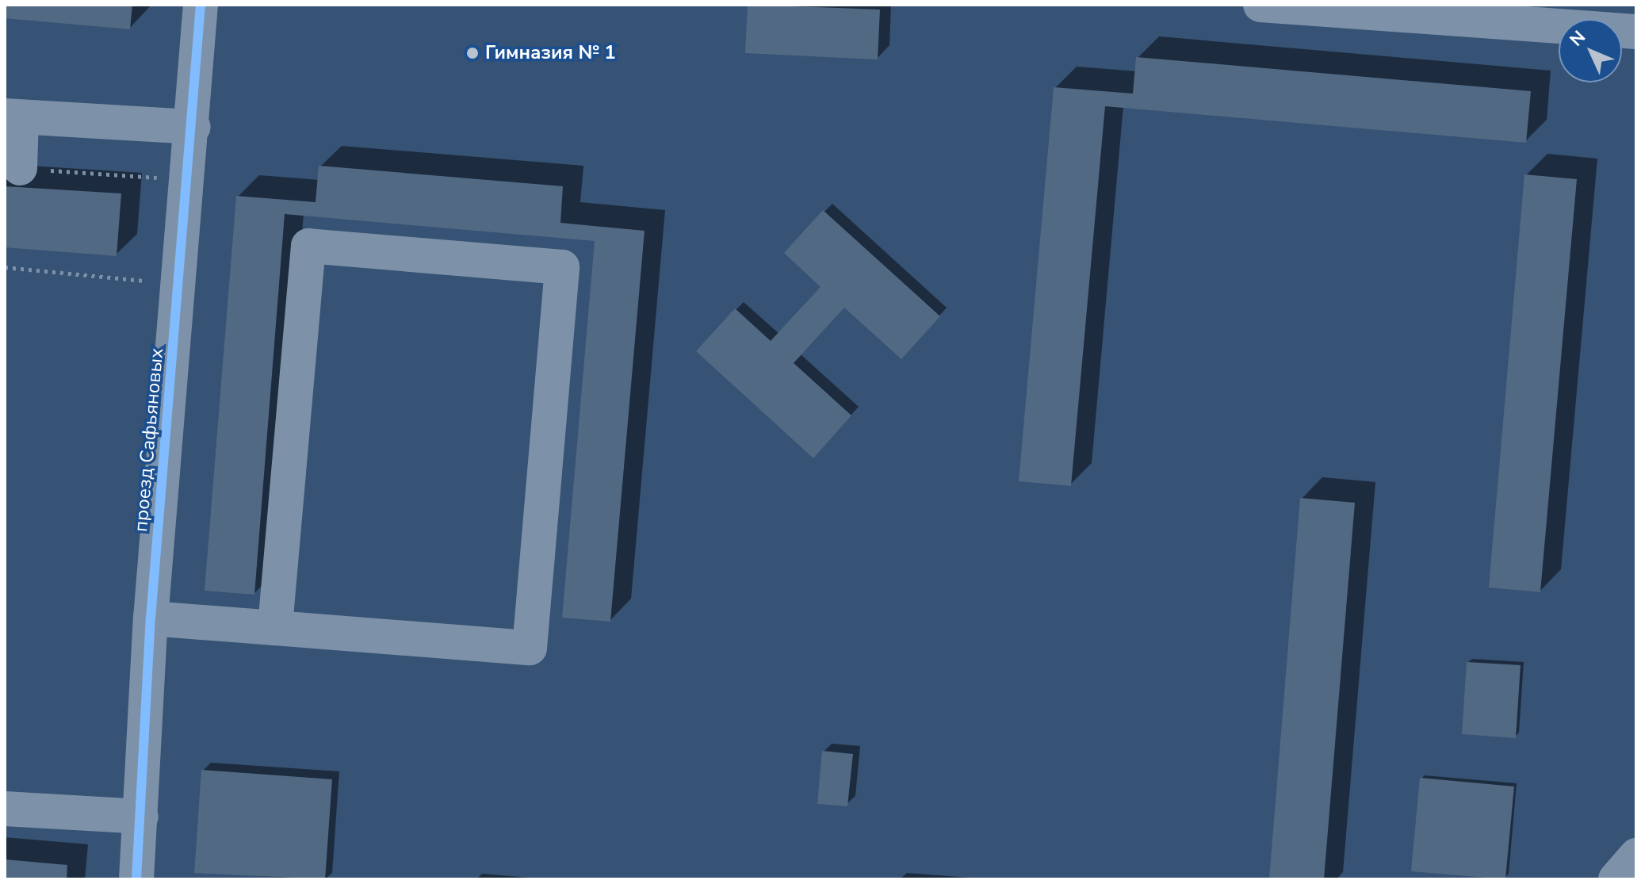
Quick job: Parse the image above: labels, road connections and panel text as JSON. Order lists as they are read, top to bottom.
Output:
{
  "streets": {
    "street": ["проезд Сафьяновых"]
  },
  "places": ["Гимназия № 1"],
  "north": "top left"
}
